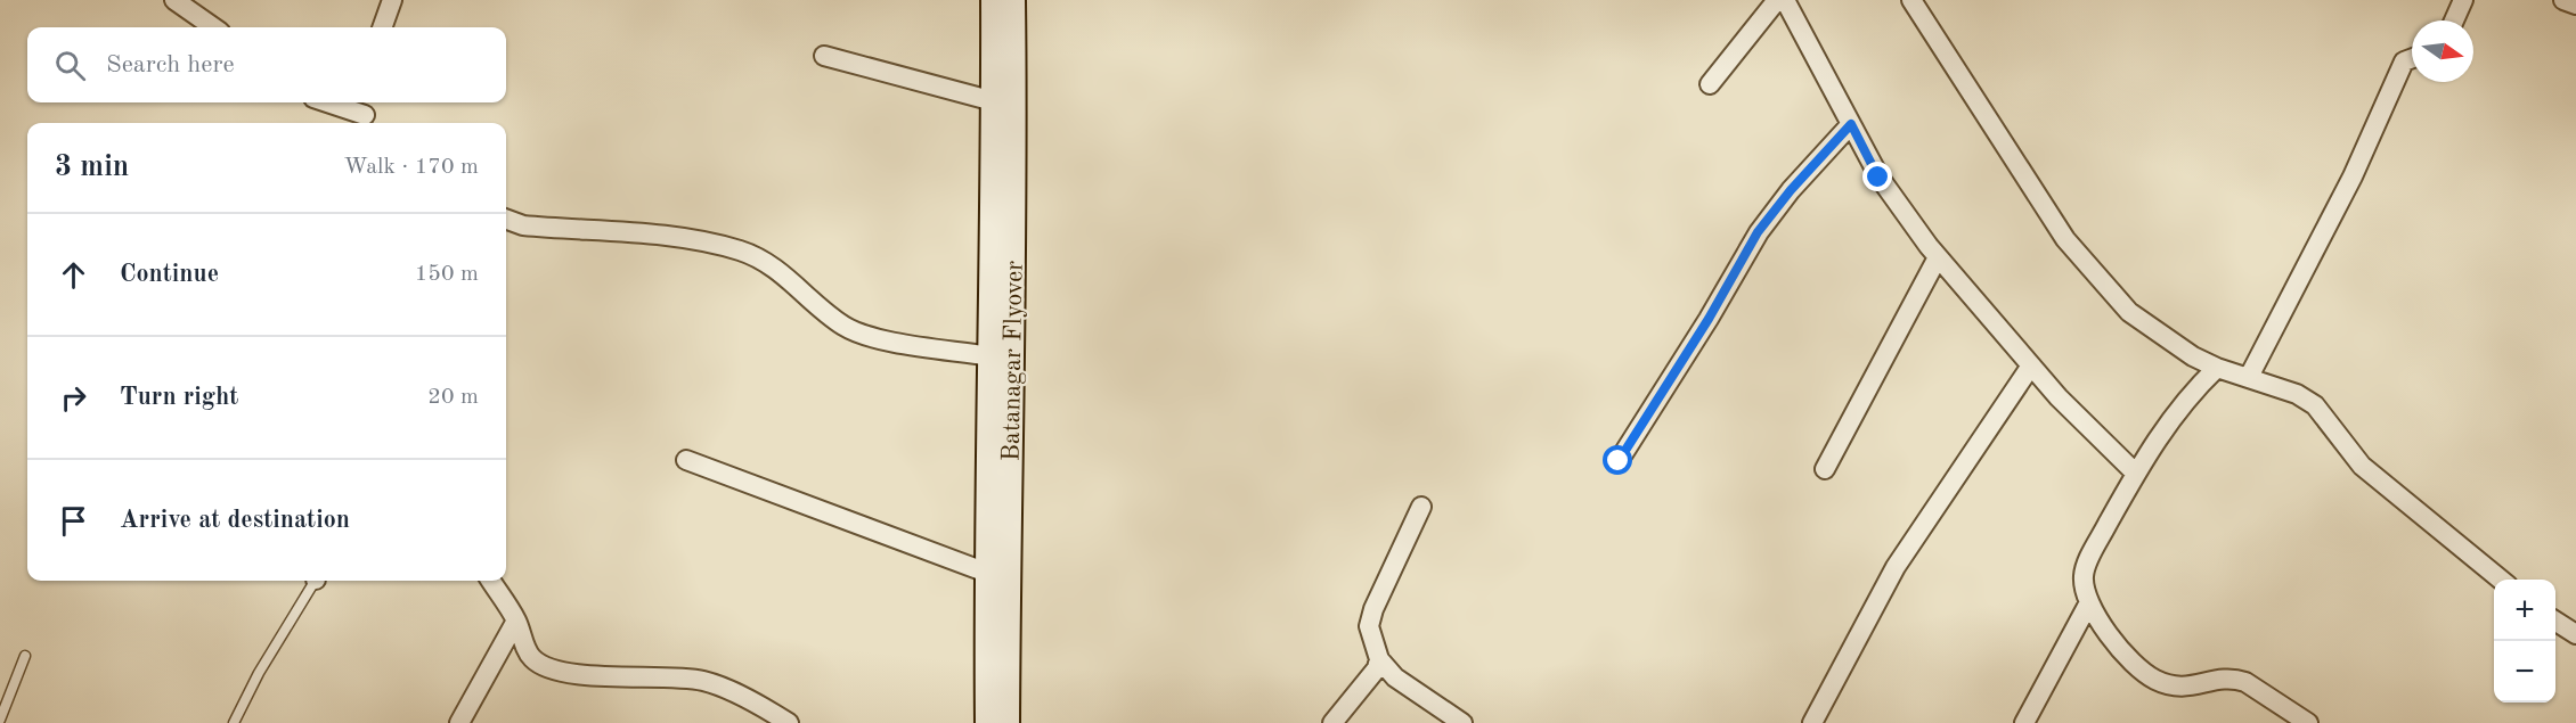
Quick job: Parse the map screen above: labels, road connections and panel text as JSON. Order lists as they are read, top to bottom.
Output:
{
  "streets": {
    "street": ["Batanagar Flyover"]
  },
  "north": "right",
  "page": {
    "search": "Search here",
    "heading": ["3 min", "Walk · 170 m"],
    "list": [
      ["Continue", "150 m"],
      ["Turn right", "20 m"],
      "Arrive at destination"
    ],
    "map_buttons": ["+", "−"]
  }
}
